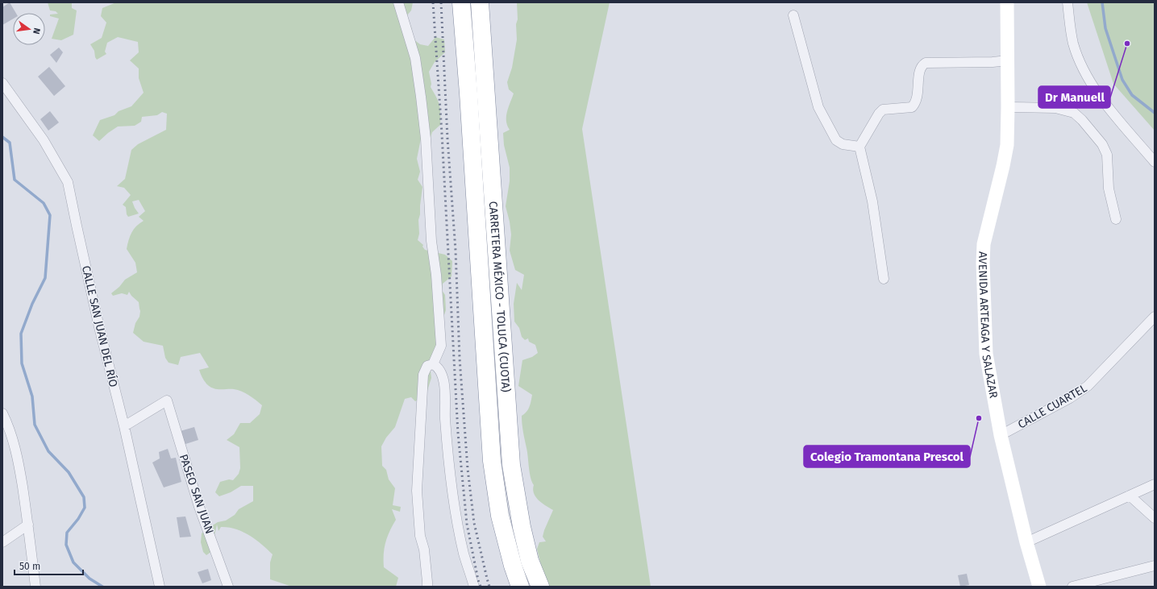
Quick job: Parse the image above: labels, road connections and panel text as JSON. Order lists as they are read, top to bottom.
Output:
{
  "streets": {
    "highway": ["CARRETERA MÉXICO - TOLUCA (CUOTA)"],
    "street": [
      "AVENIDA ARTEAGA Y SALAZAR",
      "CALLE SAN JUAN DEL RÍO",
      "CALLE CUARTEL",
      "PASEO SAN JUAN"
    ]
  },
  "crossings": [
    ["AVENIDA ARTEAGA Y SALAZAR", "CALLE CUARTEL"],
    ["CALLE SAN JUAN DEL RÍO", "PASEO SAN JUAN"]
  ],
  "places": ["Dr Manuell", "Colegio Tramontana Prescol"],
  "scale_bar": "50 m",
  "north": "right"
}
